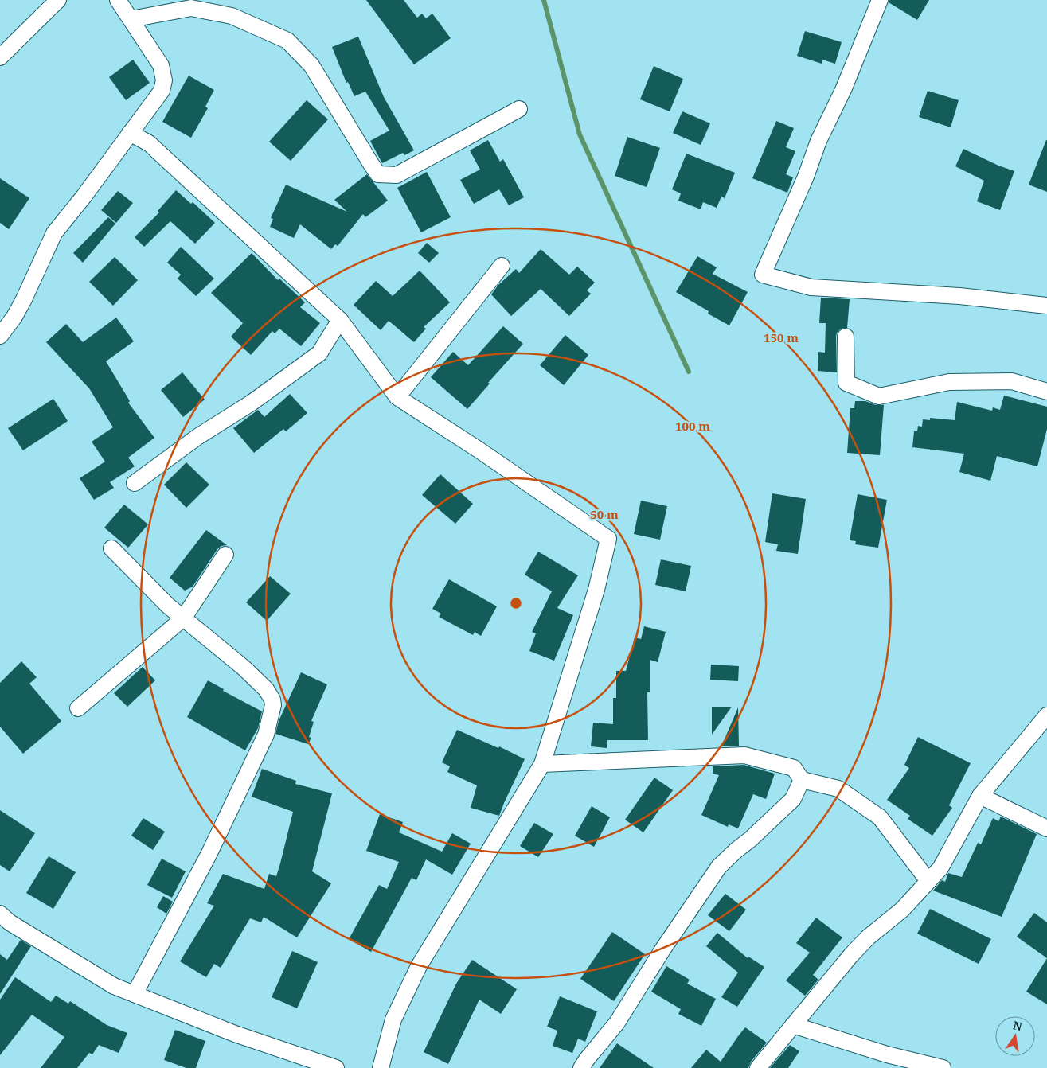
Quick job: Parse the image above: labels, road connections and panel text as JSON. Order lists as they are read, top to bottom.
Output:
{
  "north": "top",
  "rings": ["150 m", "100 m", "50 m"]
}
